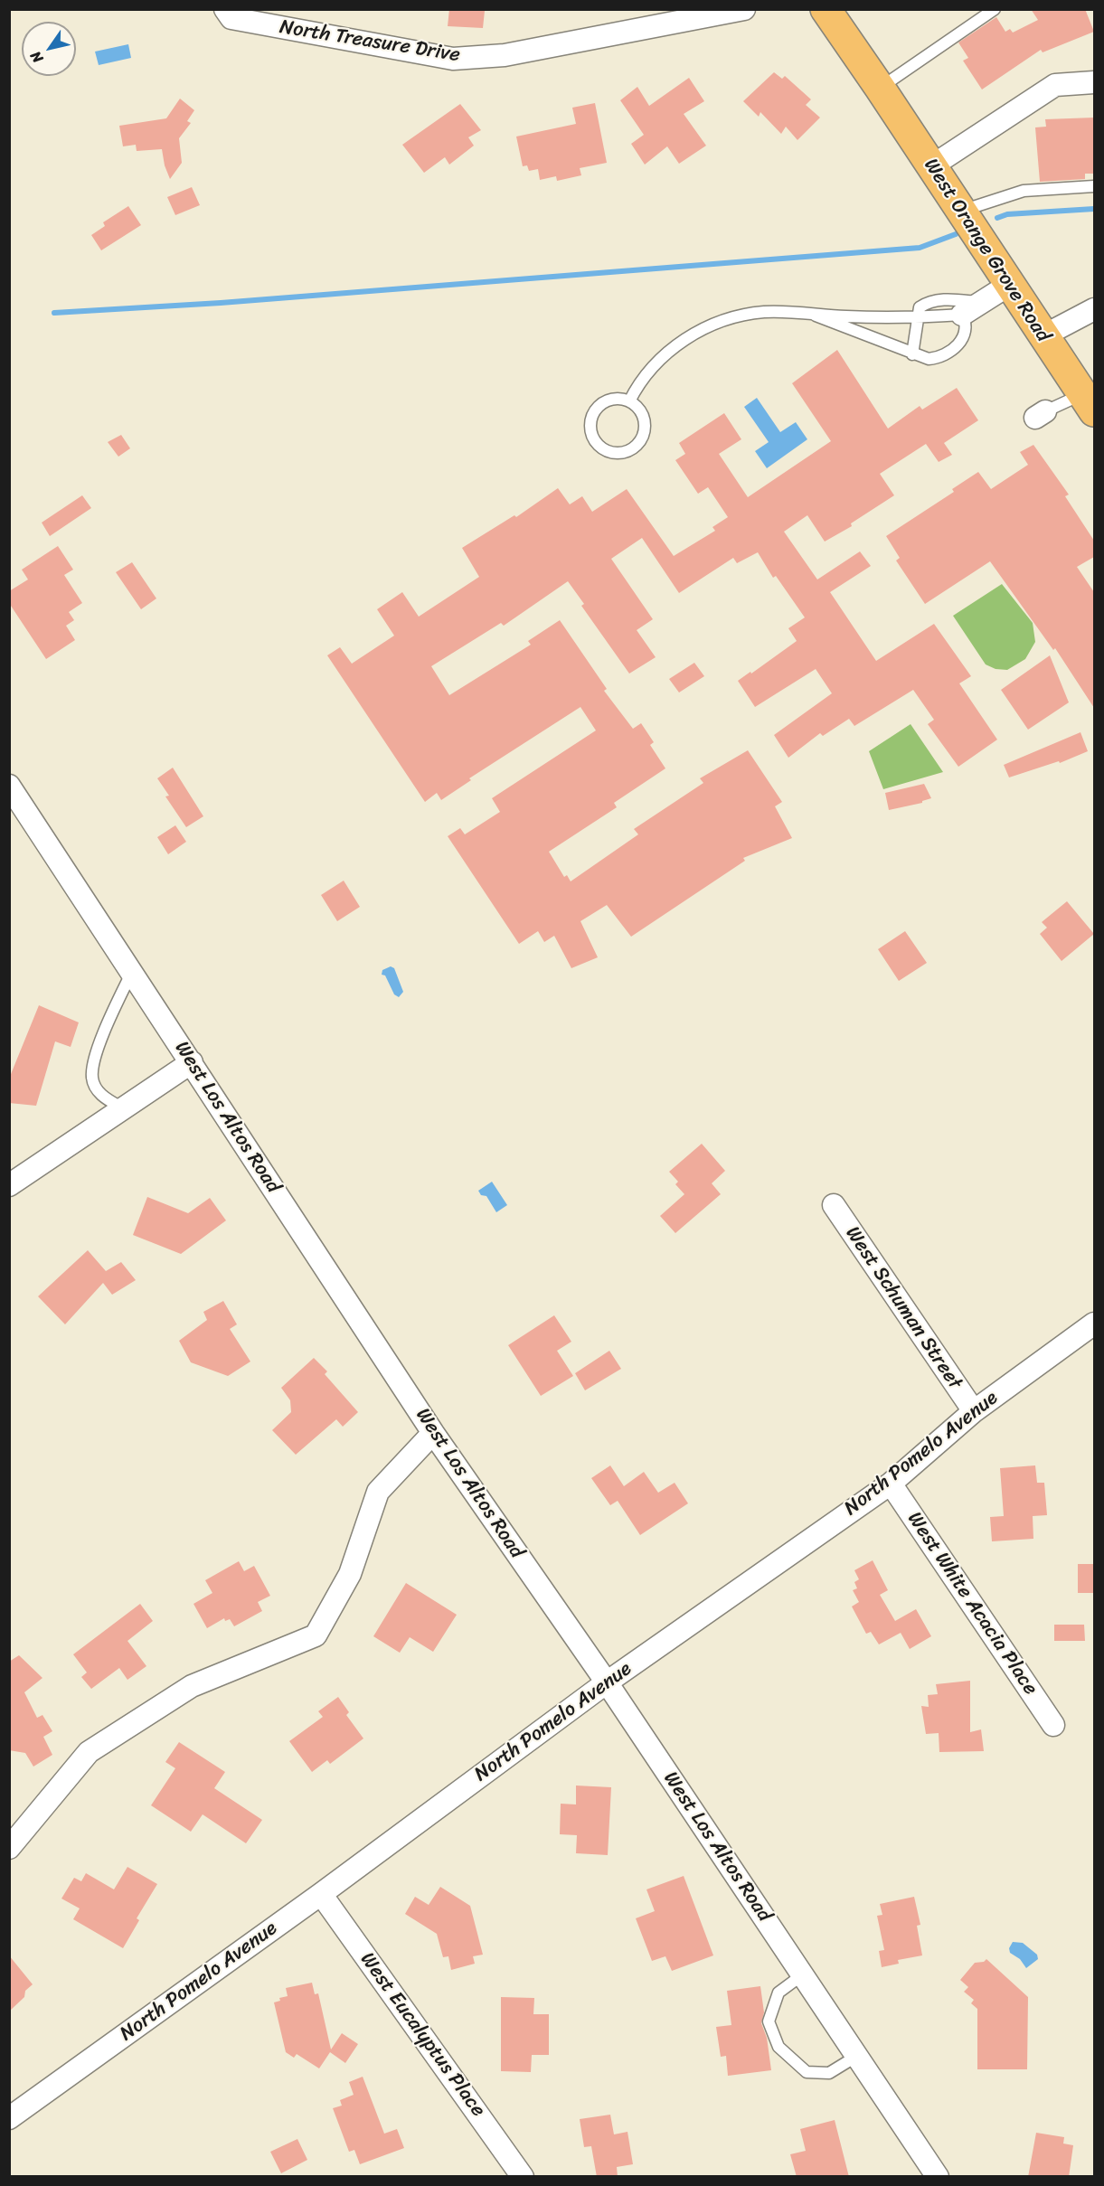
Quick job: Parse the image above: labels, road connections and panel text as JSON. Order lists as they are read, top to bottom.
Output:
{
  "streets": {
    "main road": ["West Orange Grove Road"],
    "street": [
      "North Treasure Drive",
      "West Los Altos Road",
      "West Schuman Street",
      "North Pomelo Avenue",
      "West White Acacia Place",
      "West Eucalyptus Place"
    ]
  },
  "crossings": [
    ["West Los Altos Road", "North Pomelo Avenue"],
    ["West Schuman Street", "North Pomelo Avenue"],
    ["North Pomelo Avenue", "West White Acacia Place"],
    ["North Pomelo Avenue", "West Eucalyptus Place"]
  ],
  "north": "bottom left"
}
